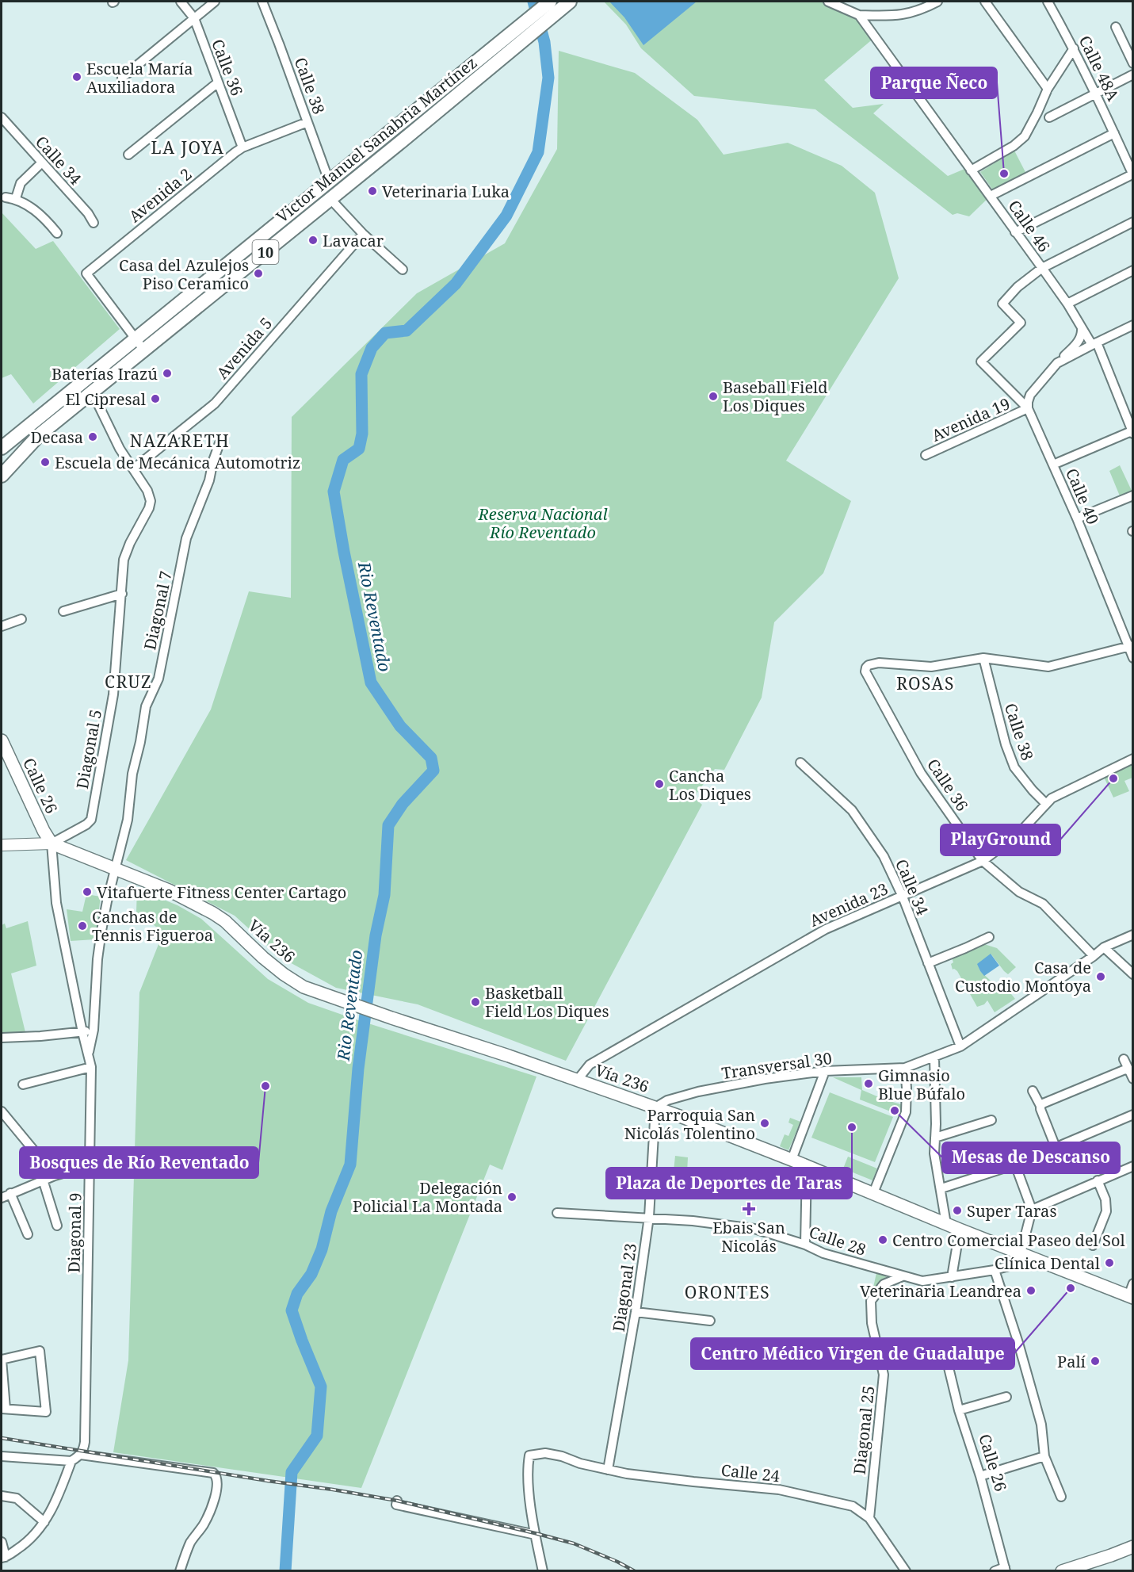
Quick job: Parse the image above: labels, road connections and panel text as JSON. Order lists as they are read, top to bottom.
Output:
{
  "streets": {
    "main road": [
      "Victor Manuel Sanabria Martínez",
      "10",
      "Calle 26",
      "Vía 236"
    ],
    "street": [
      "Calle 36",
      "Calle 48A",
      "Calle 38",
      "Calle 34",
      "Avenida 2",
      "Calle 46",
      "Avenida 5",
      "Avenida 19",
      "Calle 40",
      "Diagonal 7",
      "Diagonal 5",
      "Avenida 23",
      "Transversal 30",
      "Diagonal 9",
      "Calle 28",
      "Diagonal 23",
      "Diagonal 25",
      "Calle 24"
    ]
  },
  "crossings": [
    ["Calle 36", "Calle 38"],
    ["Calle 36", "Avenida 2"],
    ["Calle 36", "Avenida 23"],
    ["Calle 36", "Transversal 30"],
    ["Calle 38", "Victor Manuel Sanabria Martínez"],
    ["Calle 38", "Avenida 2"],
    ["Calle 38", "Avenida 23"],
    ["Victor Manuel Sanabria Martínez", "Avenida 2"],
    ["Victor Manuel Sanabria Martínez", "10"],
    ["Calle 34", "Avenida 23"],
    ["Calle 34", "Transversal 30"],
    ["Calle 46", "Avenida 19"],
    ["Calle 46", "Calle 40"],
    ["Avenida 5", "Diagonal 5"],
    ["Avenida 19", "Calle 40"],
    ["Diagonal 7", "Vía 236"],
    ["Diagonal 7", "Diagonal 9"],
    ["Diagonal 5", "Calle 26"],
    ["Diagonal 5", "Vía 236"],
    ["Diagonal 5", "Diagonal 9"],
    ["Calle 26", "Vía 236"],
    ["Calle 26", "Diagonal 9"],
    ["Avenida 23", "Vía 236"],
    ["Vía 236", "Transversal 30"],
    ["Vía 236", "Diagonal 9"],
    ["Vía 236", "Calle 28"],
    ["Vía 236", "Diagonal 23"],
    ["Transversal 30", "Diagonal 23"],
    ["Calle 28", "Diagonal 23"],
    ["Calle 28", "Diagonal 25"],
    ["Diagonal 23", "Calle 24"],
    ["Diagonal 25", "Calle 24"]
  ],
  "districts": [
    "LA JOYA",
    "NAZARETH",
    "CRUZ",
    "ROSAS",
    "ORONTES"
  ],
  "water": ["Rio Reventado"],
  "parks": ["Reserva Nacional Río Reventado"],
  "places": {
    "other": [
      "Escuela María Auxiliadora",
      "Parque Ñeco",
      "Veterinaria Luka",
      "Lavacar",
      "Casa del Azulejos Piso Ceramico",
      "Baterías Irazú",
      "Baseball Field Los Diques",
      "El Cipresal",
      "Decasa",
      "Escuela de Mecánica Automotriz",
      "PlayGround",
      "Cancha Los Diques",
      "Vitafuerte Fitness Center Cartago",
      "Canchas de Tennis Figueroa",
      "Casa de Custodio Montoya",
      "Basketball Field Los Diques",
      "Gimnasio Blue Búfalo",
      "Bosques de Río Reventado",
      "Mesas de Descanso",
      "Parroquia San Nicolás Tolentino",
      "Plaza de Deportes de Taras",
      "Delegación Policial La Montada",
      "Super Taras",
      "Centro Comercial Paseo del Sol",
      "Clínica Dental",
      "Centro Médico Virgen de Guadalupe",
      "Veterinaria Leandrea",
      "Palí"
    ],
    "health": ["Ebais San Nicolás"]
  }
}
